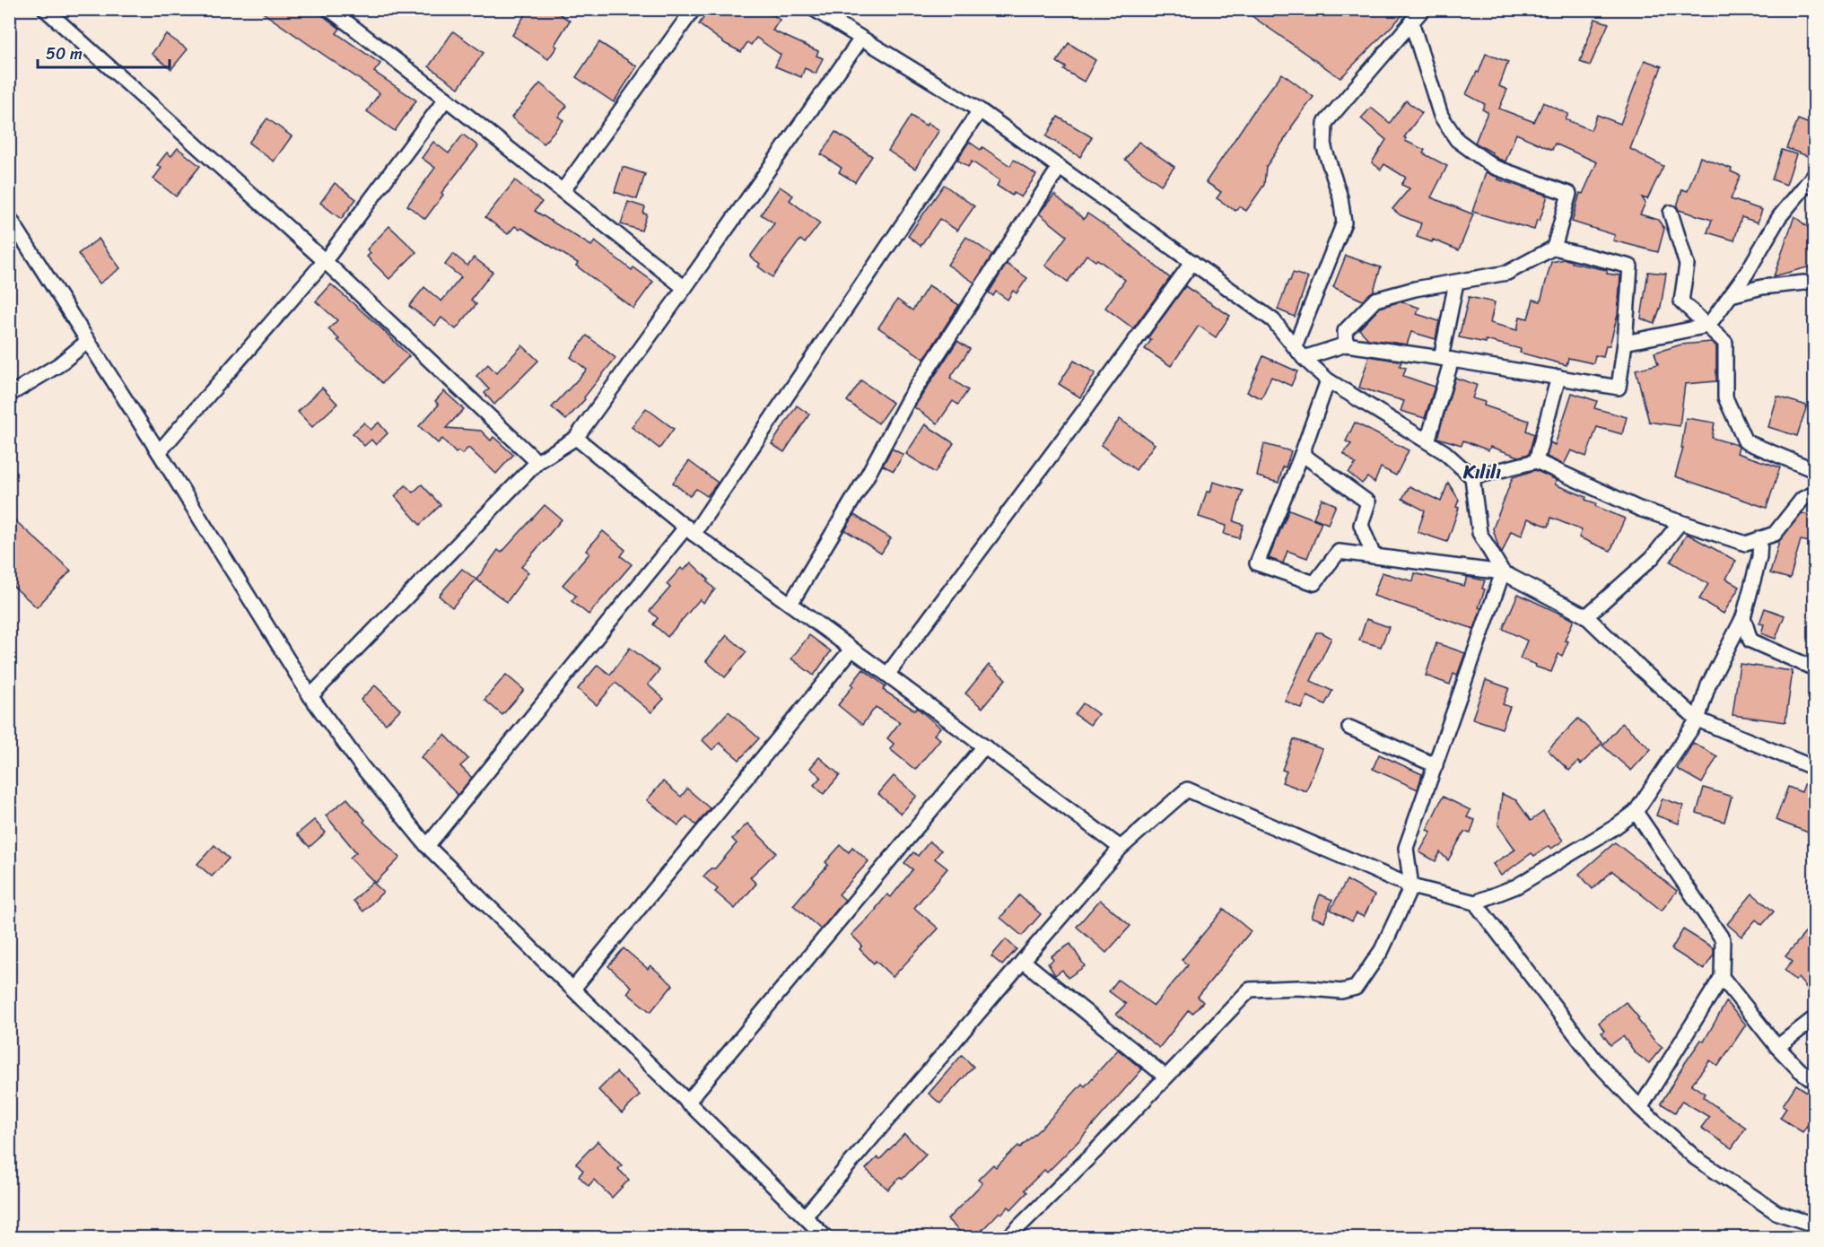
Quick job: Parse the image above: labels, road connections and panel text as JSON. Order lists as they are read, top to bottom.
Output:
{
  "districts": ["Kılılı"],
  "scale_bar": "50 m"
}
